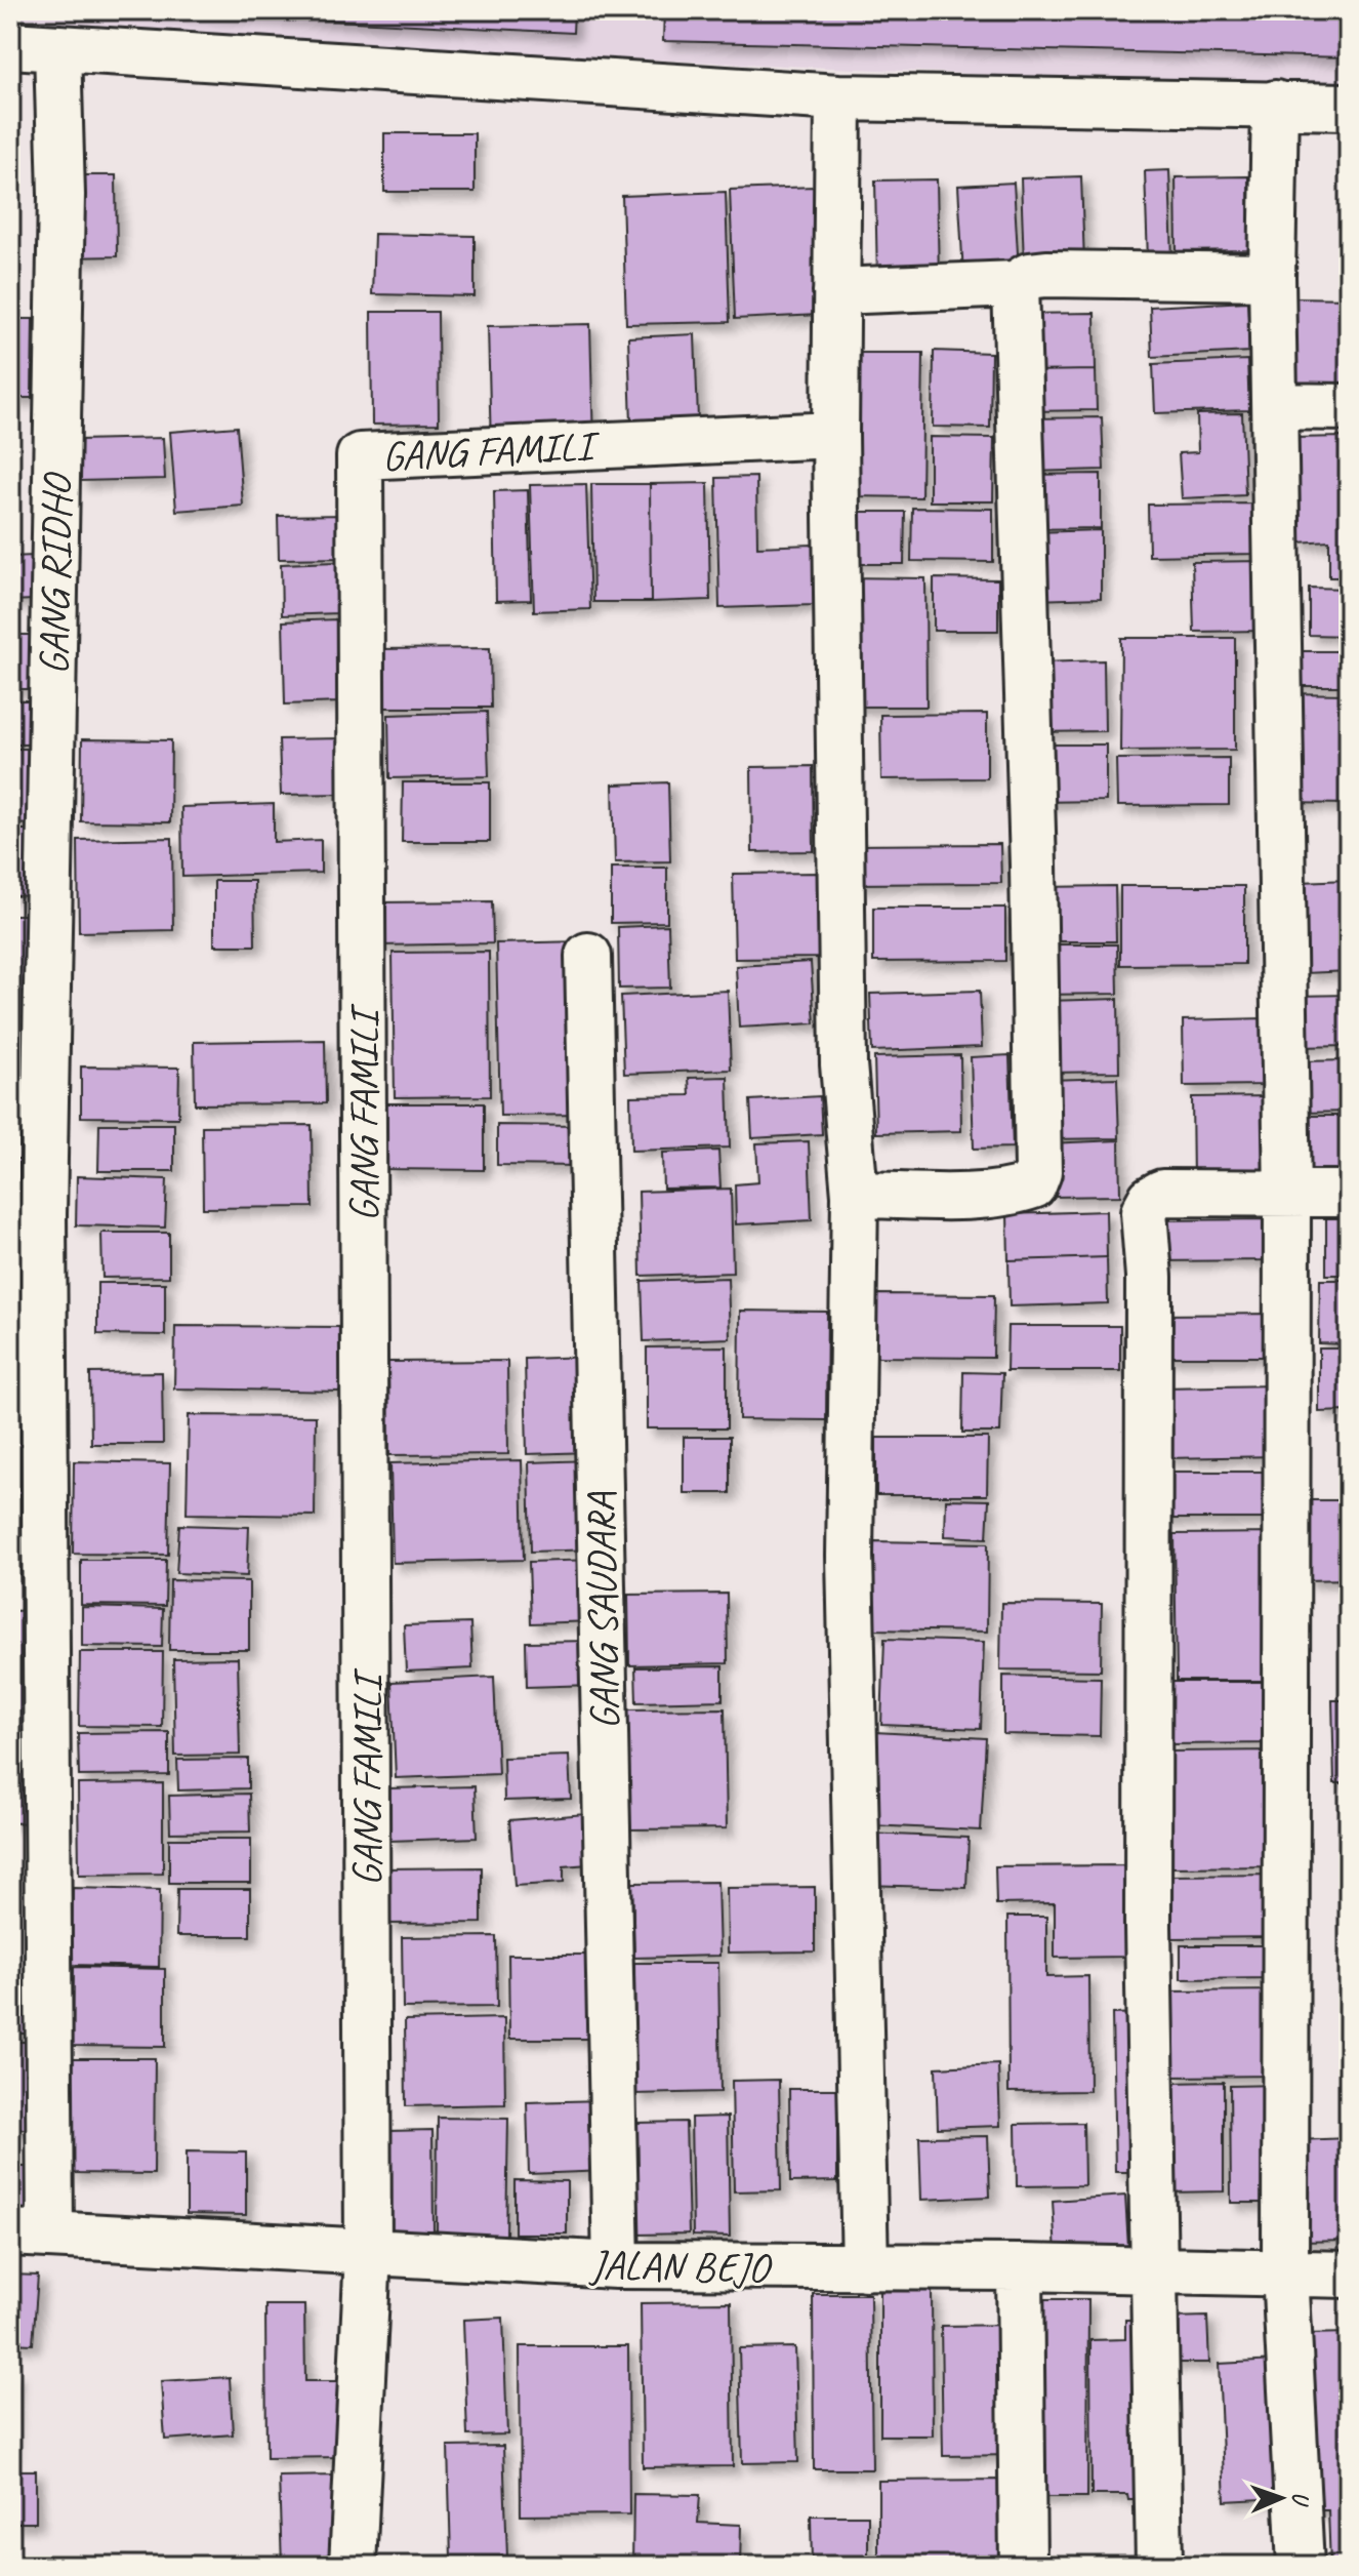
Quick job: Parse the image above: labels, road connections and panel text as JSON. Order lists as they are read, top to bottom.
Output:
{
  "streets": {
    "street": [
      "GANG FAMILI",
      "GANG RIDHO",
      "GANG SAUDARA",
      "JALAN BEJO"
    ]
  },
  "crossings": [
    ["GANG FAMILI", "JALAN BEJO"],
    ["GANG RIDHO", "JALAN BEJO"],
    ["GANG SAUDARA", "JALAN BEJO"]
  ],
  "north": "right"
}
